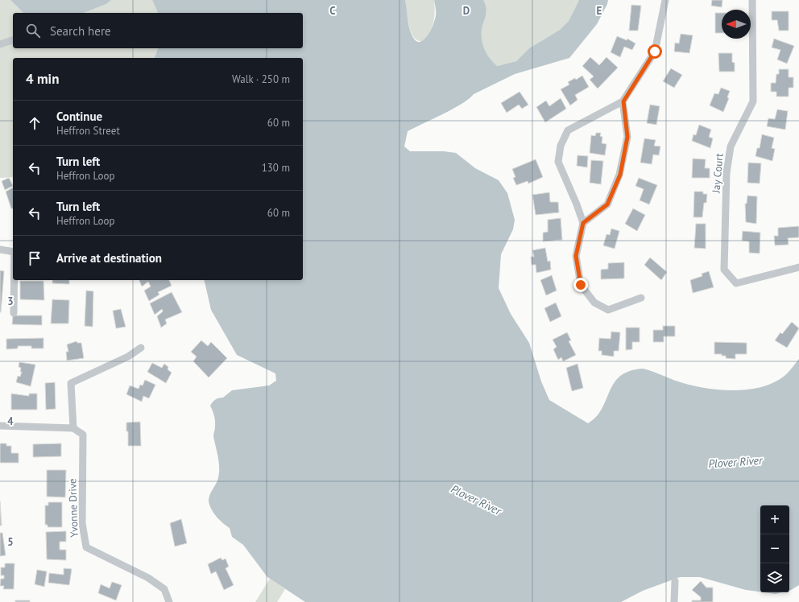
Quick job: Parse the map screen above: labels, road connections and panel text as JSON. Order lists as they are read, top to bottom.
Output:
{
  "streets": {
    "street": ["Jay Court", "Yvonne Drive"]
  },
  "water": ["Plover River"],
  "north": "left",
  "page": {
    "search": "Search here",
    "heading": ["4 min", "Walk · 250 m"],
    "list": [
      ["Continue", "Heffron Street", "60 m"],
      ["Turn left", "Heffron Loop", "130 m"],
      ["Turn left", "Heffron Loop", "60 m"],
      "Arrive at destination"
    ],
    "map_buttons": ["+", "−"]
  },
  "grid": {
    "columns": ["C", "D", "E"],
    "rows": ["3", "4", "5"]
  }
}
